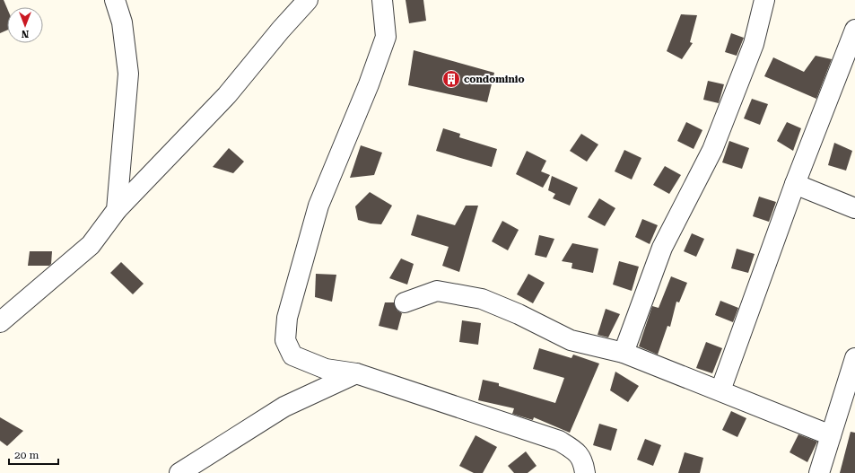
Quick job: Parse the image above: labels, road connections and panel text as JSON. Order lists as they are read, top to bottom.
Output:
{
  "places": {
    "building": ["condominio"]
  },
  "scale_bar": "20 m",
  "north": "bottom"
}
